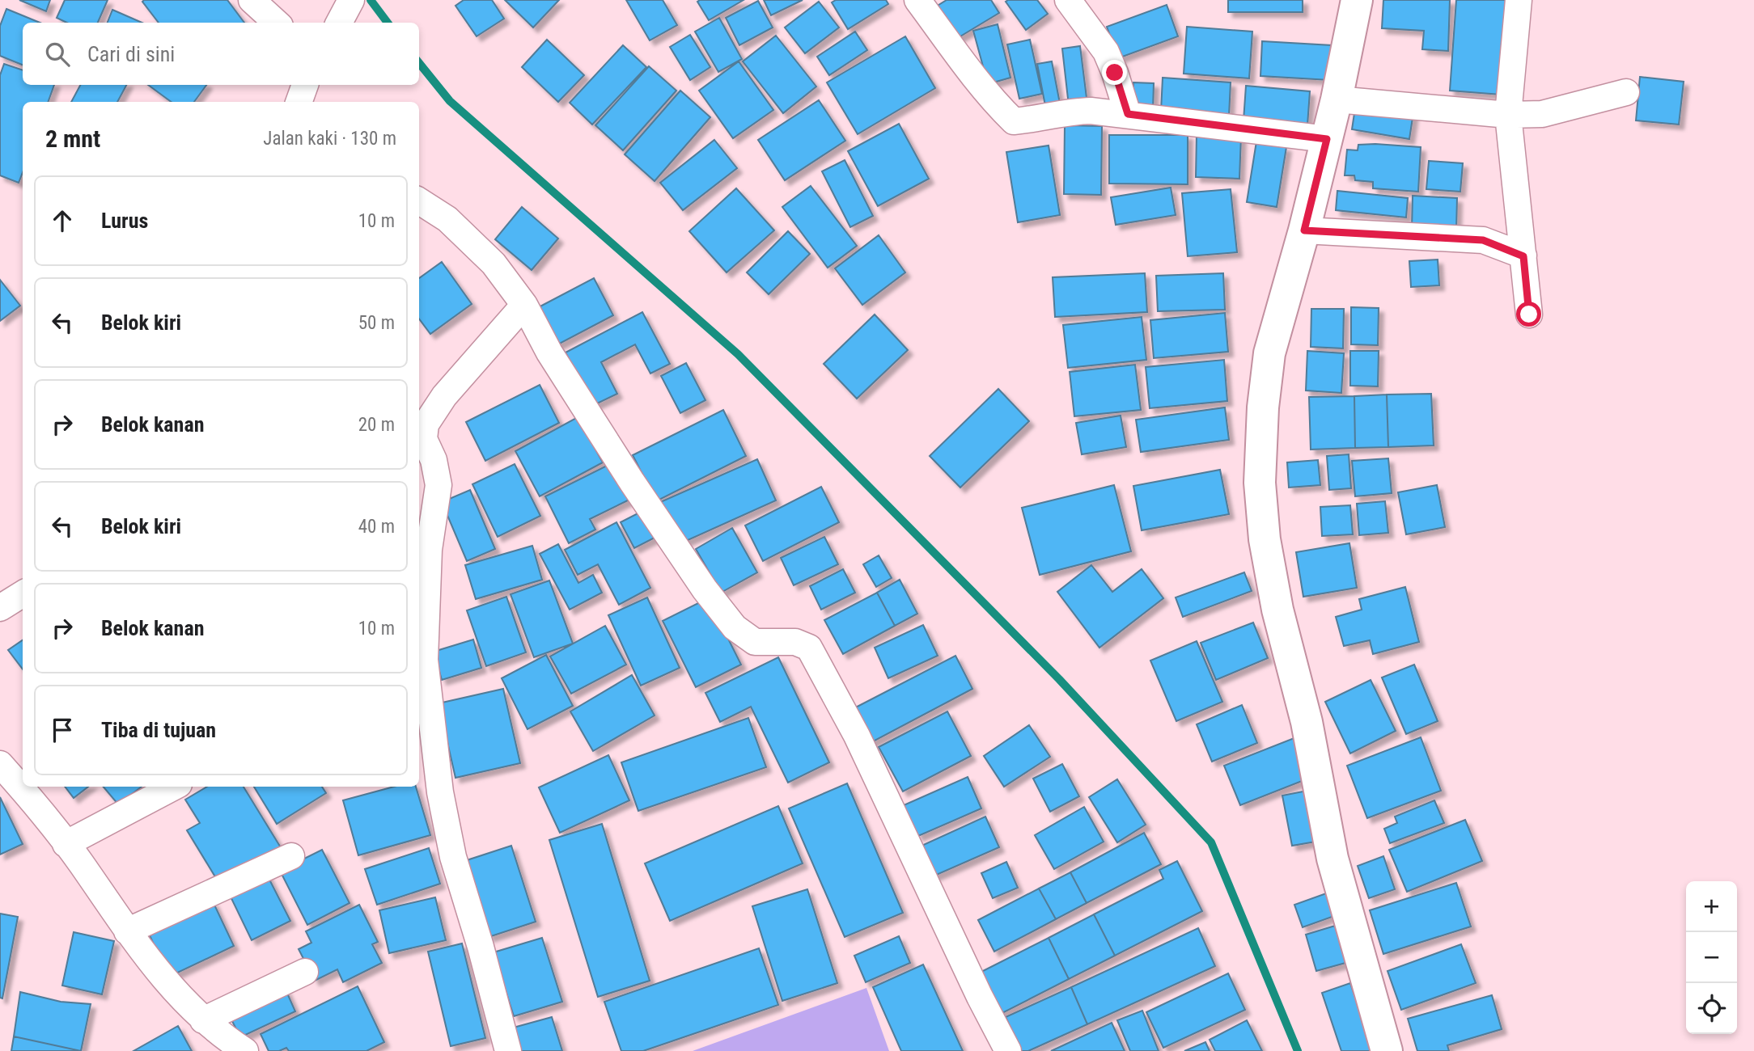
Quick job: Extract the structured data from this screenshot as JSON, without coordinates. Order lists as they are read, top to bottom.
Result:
{
  "page": {
    "search": "Cari di sini",
    "heading": ["2 mnt", "Jalan kaki · 130 m"],
    "list": [
      ["Lurus", "10 m"],
      ["Belok kiri", "50 m"],
      ["Belok kanan", "20 m"],
      ["Belok kiri", "40 m"],
      ["Belok kanan", "10 m"],
      "Tiba di tujuan"
    ],
    "map_buttons": ["+", "−"]
  }
}
